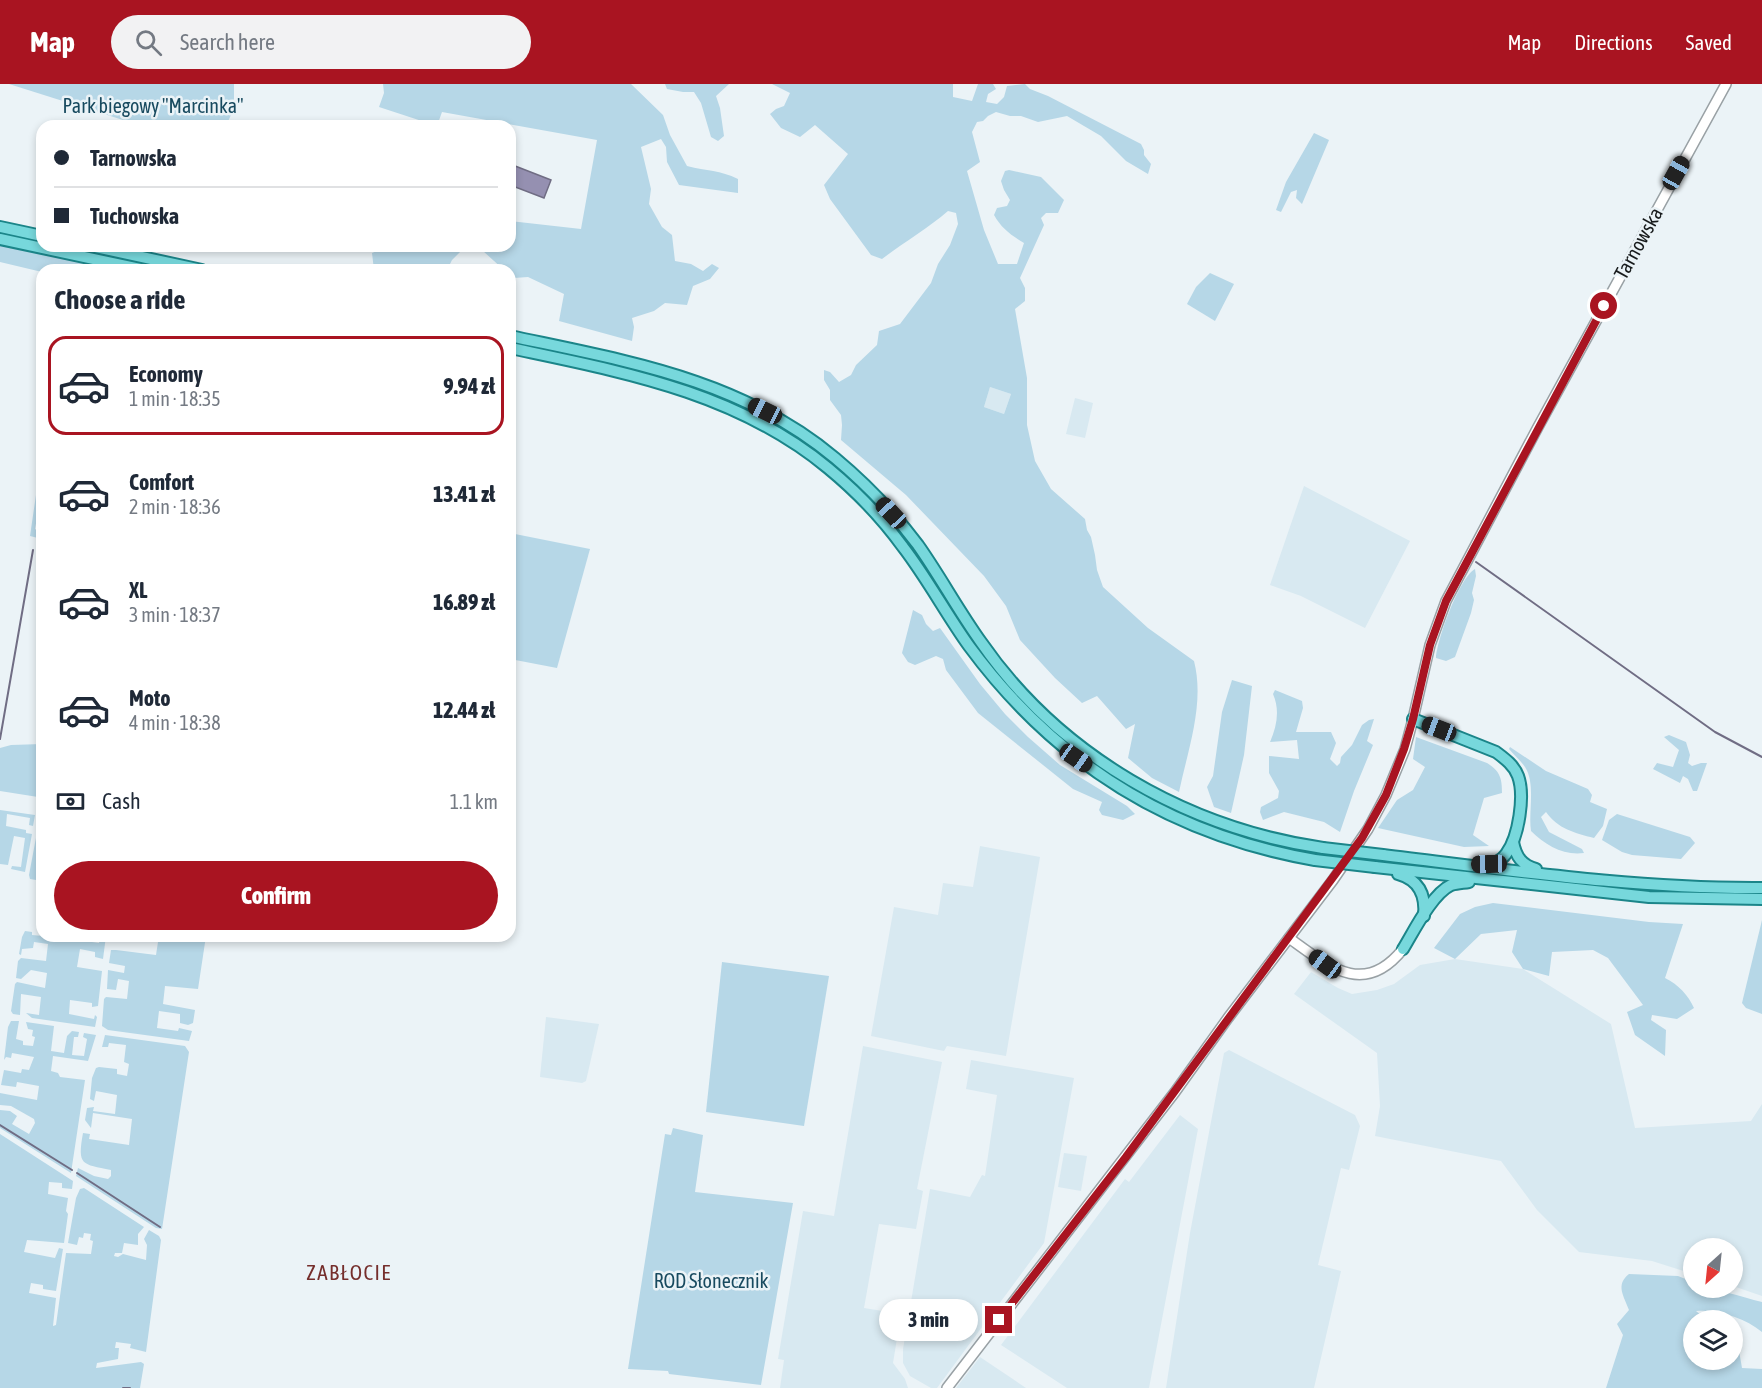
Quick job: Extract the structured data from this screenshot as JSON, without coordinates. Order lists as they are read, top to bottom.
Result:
{
  "streets": {
    "main road": ["Tarnowska"]
  },
  "districts": ["ZABŁOCIE"],
  "parks": ["Park biegowy \"Marcinka\"", "ROD Słonecznik"],
  "north": "bottom left",
  "page": {
    "header": "Map",
    "search": "Search here",
    "nav": ["Map", "Directions", "Saved"],
    "banner": ["Tarnowska", "Tuchowska"],
    "heading": "Choose a ride",
    "list": [
      {
        "name": "Economy",
        "note": "1 min · 18:35",
        "value": "9.94 zł"
      },
      {
        "name": "Comfort",
        "note": "2 min · 18:36",
        "value": "13.41 zł"
      },
      {
        "name": "XL",
        "note": "3 min · 18:37",
        "value": "16.89 zł"
      },
      {
        "name": "Moto",
        "note": "4 min · 18:38",
        "value": "12.44 zł"
      }
    ],
    "pay": ["Cash", "1.1 km"],
    "buttons": "Confirm",
    "bubble": "3 min"
  }
}
